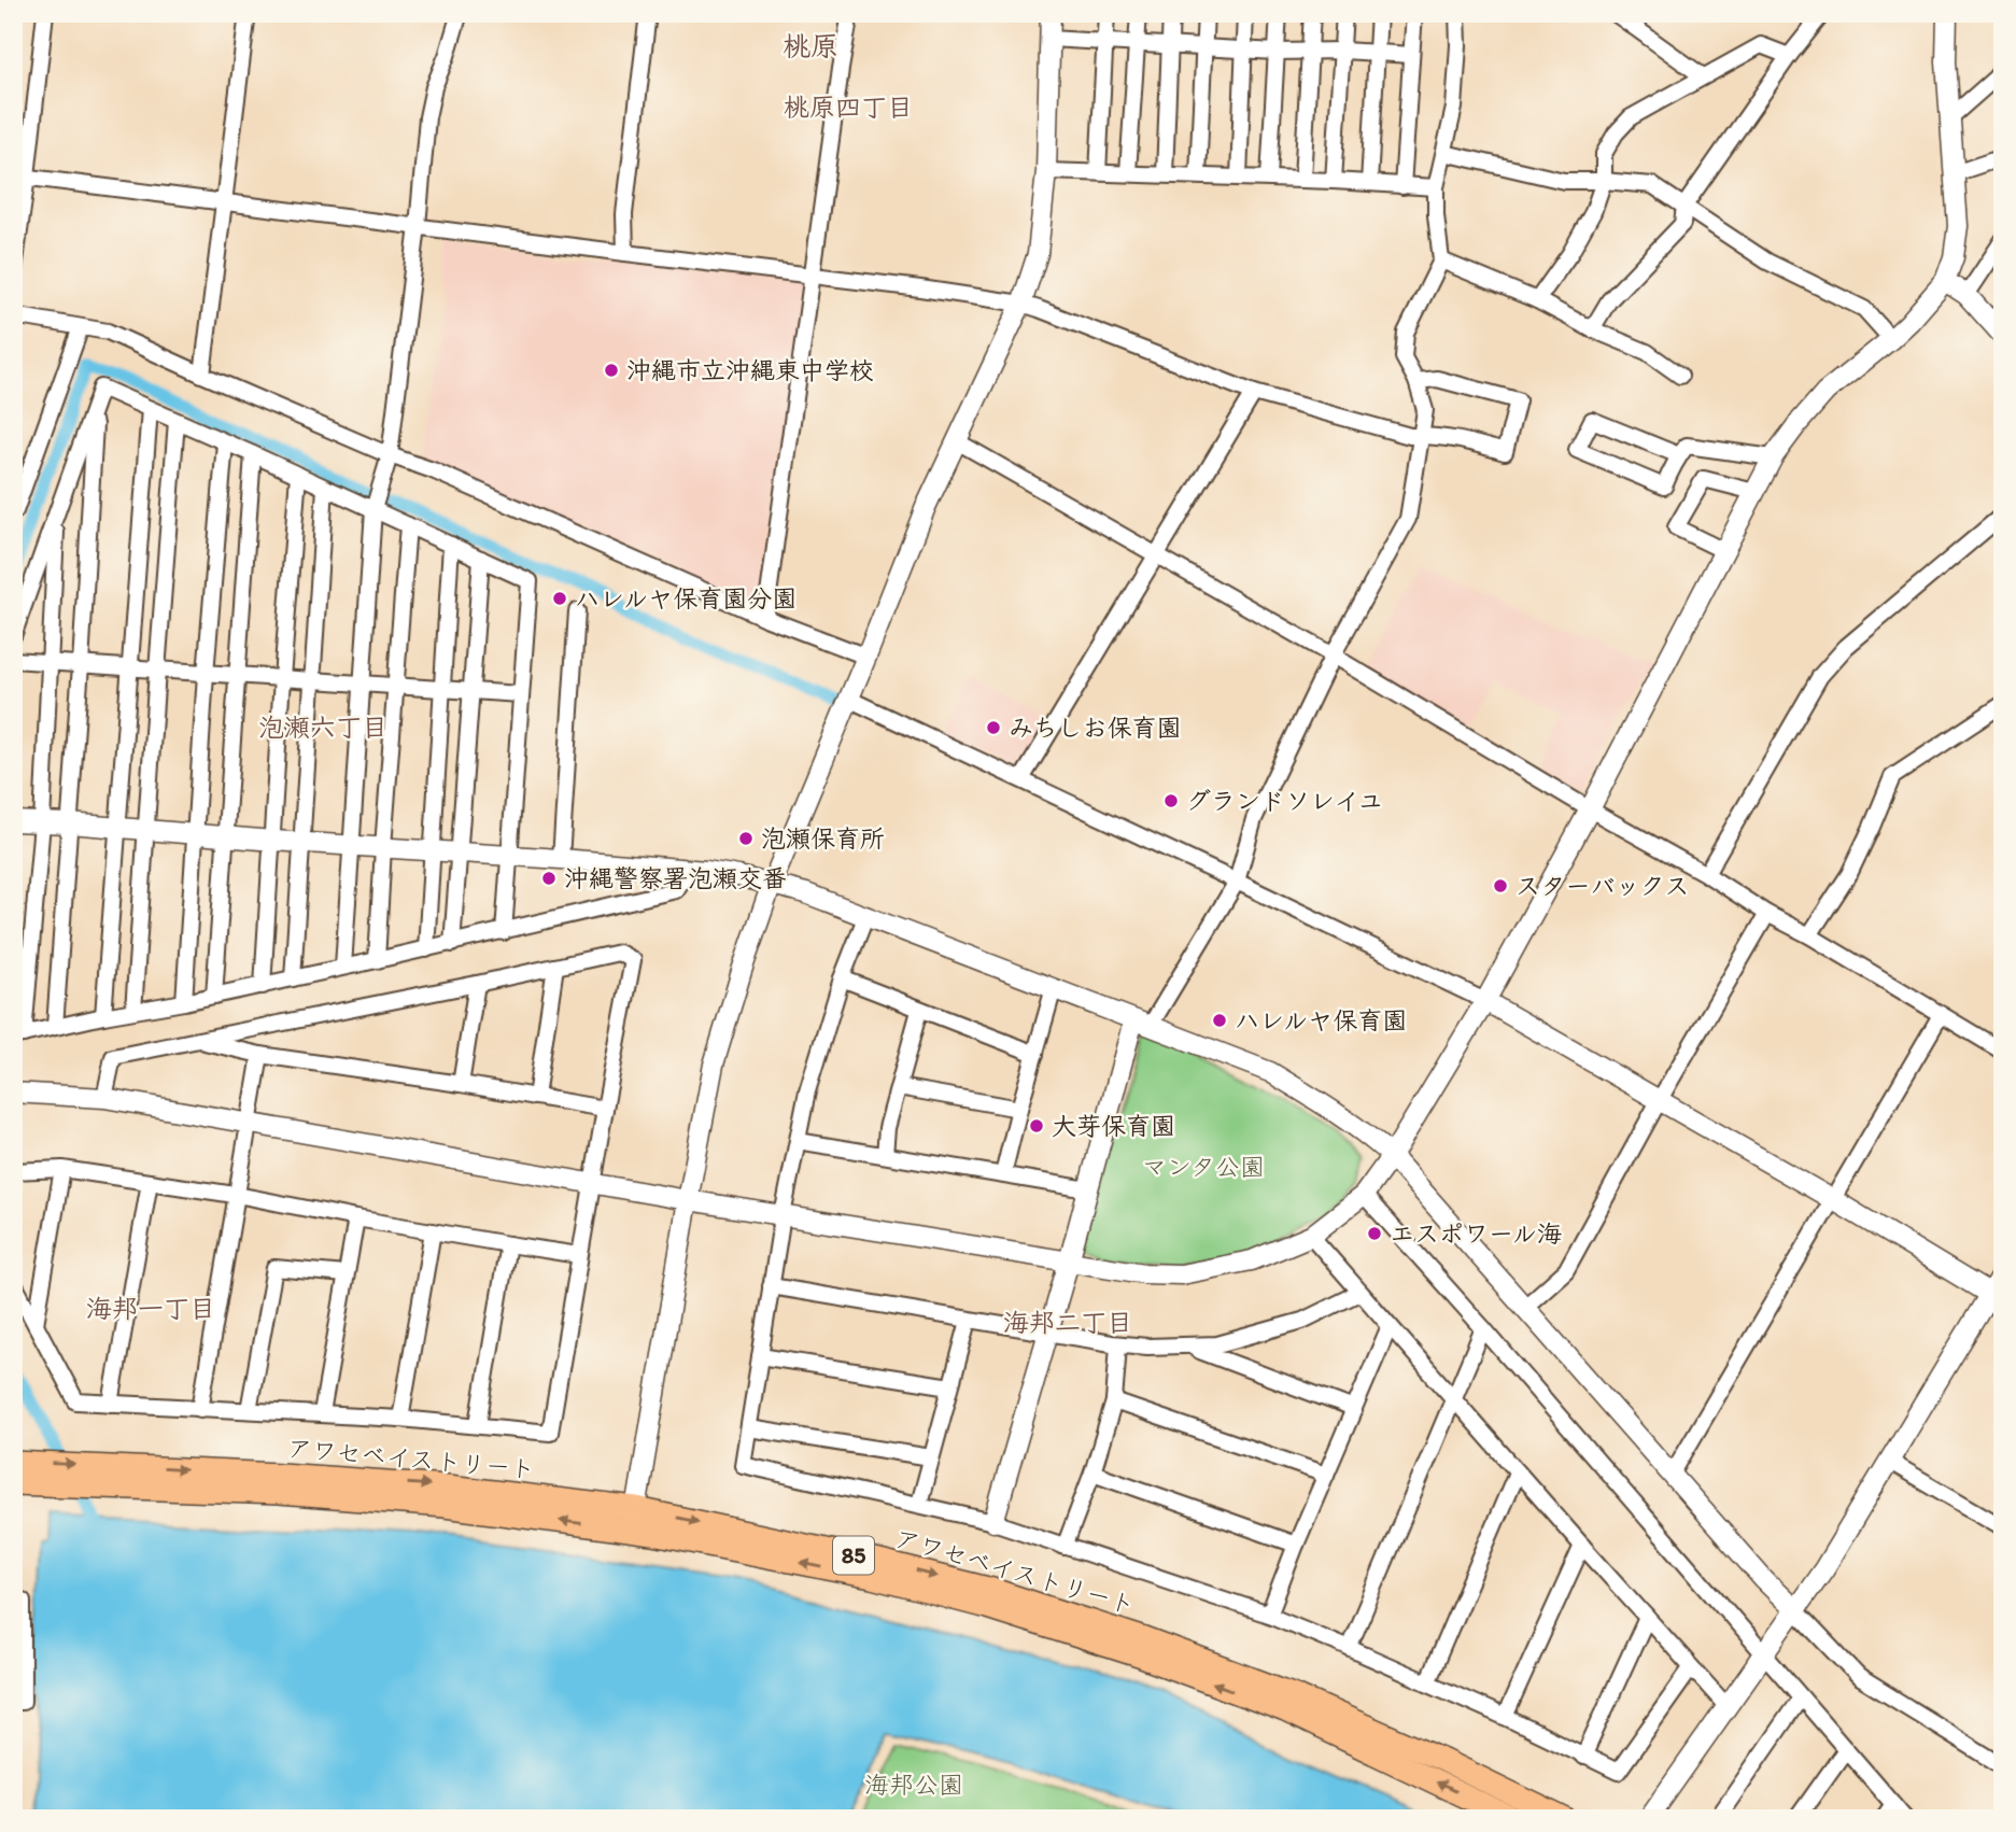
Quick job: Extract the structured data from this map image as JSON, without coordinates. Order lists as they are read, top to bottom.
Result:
{
  "streets": {
    "main road": ["アワセベイストリート", "85"]
  },
  "districts": [
    "桃原",
    "桃原四丁目",
    "泡瀬六丁目",
    "海邦一丁目",
    "海邦二丁目"
  ],
  "parks": ["マンタ公園", "海邦公園"],
  "places": [
    "沖縄市立沖縄東中学校",
    "ハレルヤ保育園分園",
    "みちしお保育園",
    "グランドソレイユ",
    "泡瀬保育所",
    "沖縄警察署泡瀬交番",
    "スターバックス",
    "ハレルヤ保育園",
    "大芽保育園",
    "エスポワール海"
  ]
}
